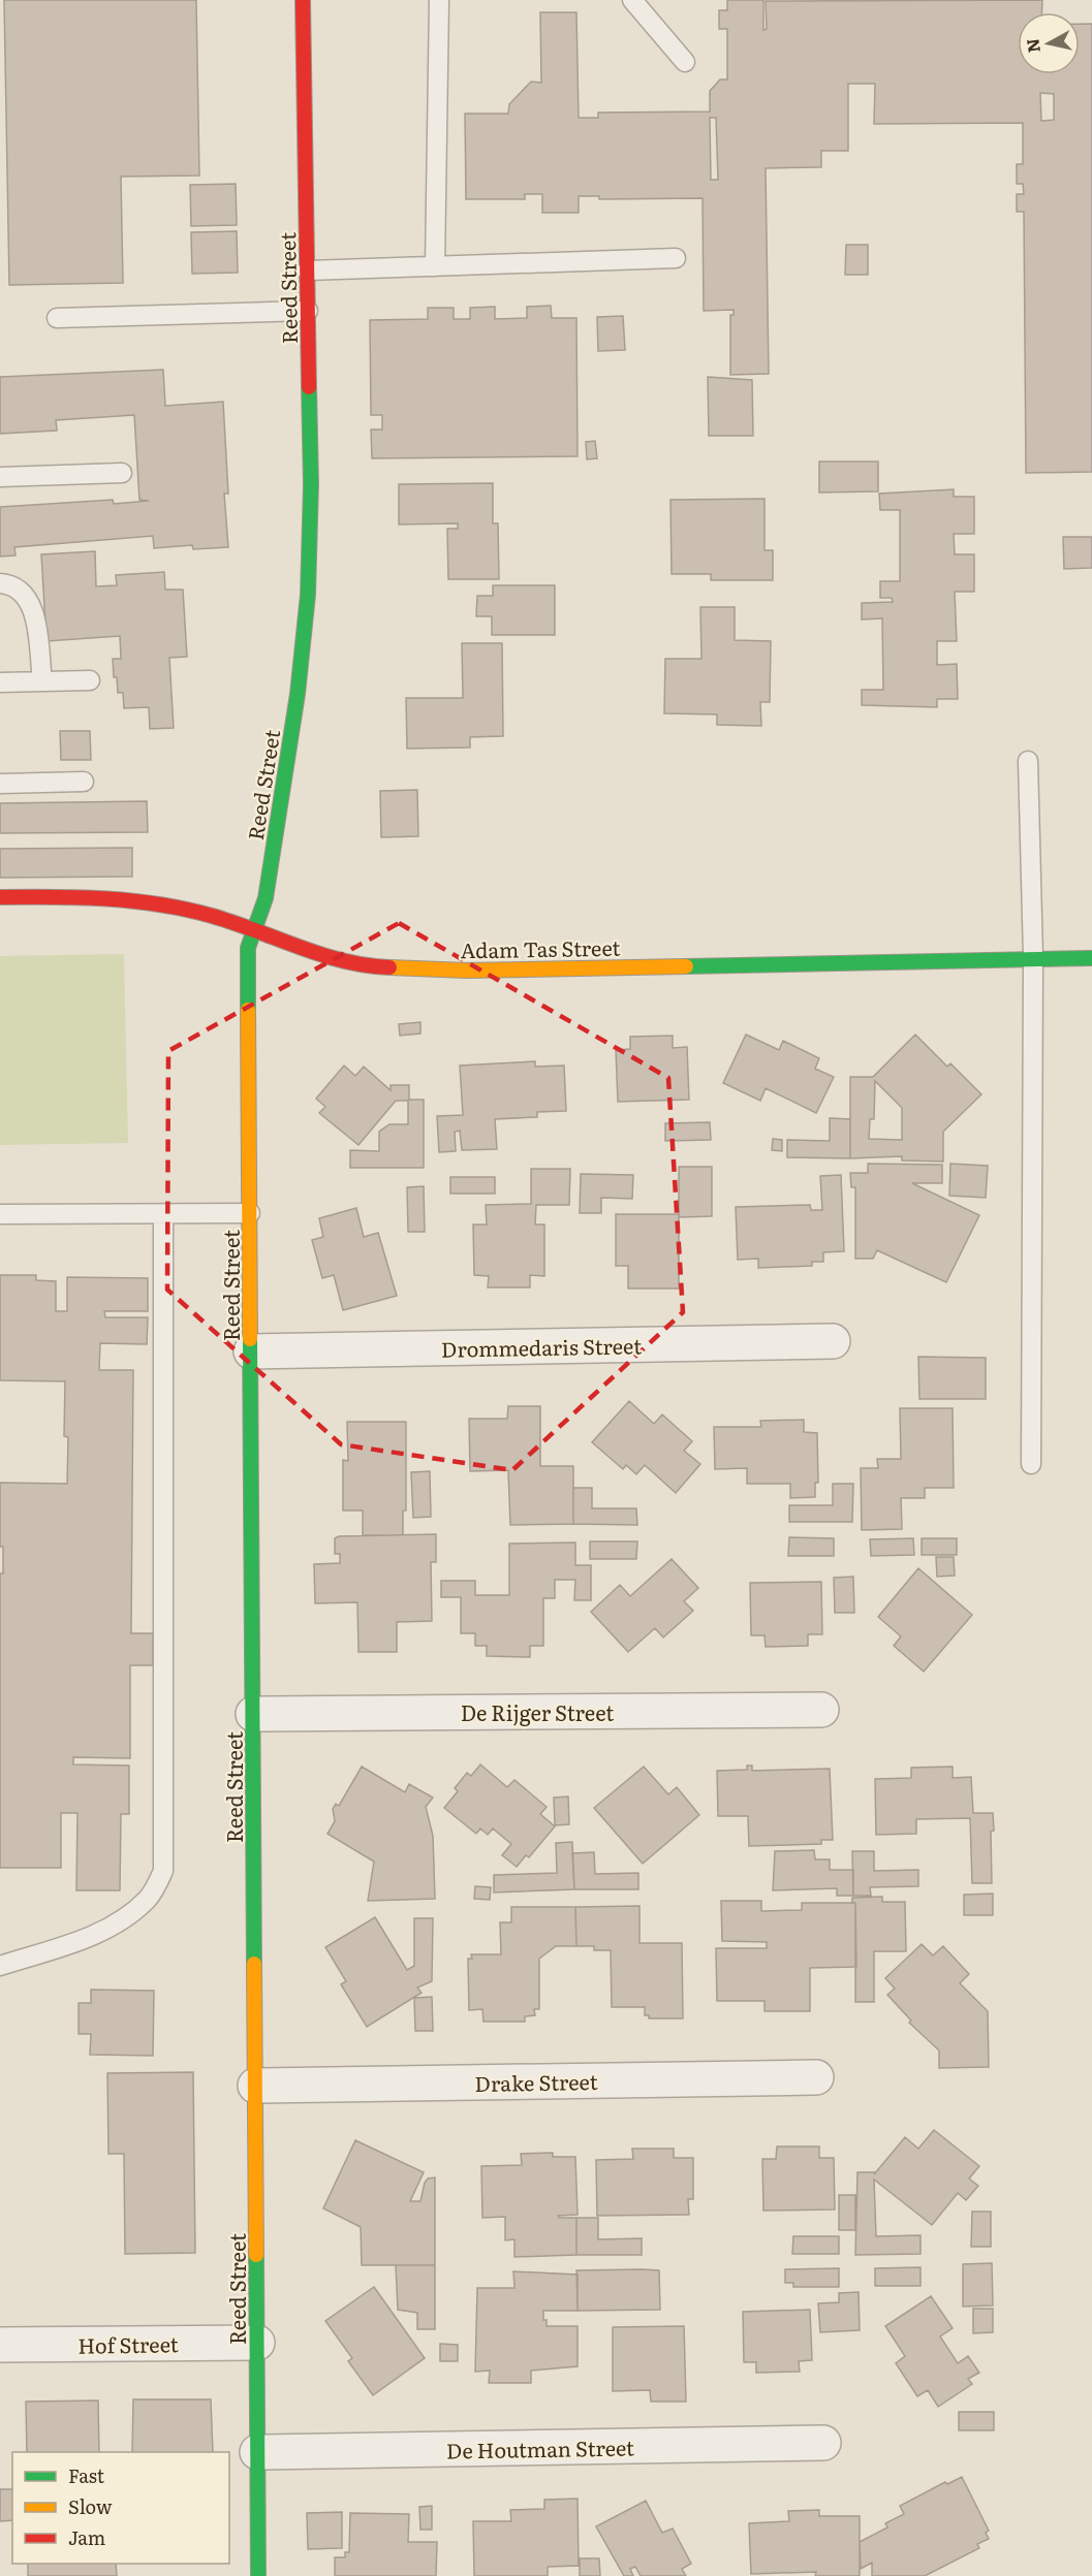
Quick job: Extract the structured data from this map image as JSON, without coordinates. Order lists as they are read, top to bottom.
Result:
{
  "streets": {
    "street": [
      "Reed Street",
      "Adam Tas Street",
      "Drommedaris Street",
      "De Rijger Street",
      "Drake Street",
      "Hof Street",
      "De Houtman Street"
    ]
  },
  "crossings": [
    ["Reed Street", "Adam Tas Street"],
    ["Reed Street", "Drommedaris Street"],
    ["Reed Street", "De Rijger Street"],
    ["Reed Street", "Drake Street"],
    ["Reed Street", "Hof Street"],
    ["Reed Street", "De Houtman Street"]
  ],
  "legend": ["Fast", "Slow", "Jam"],
  "north": "left"
}
